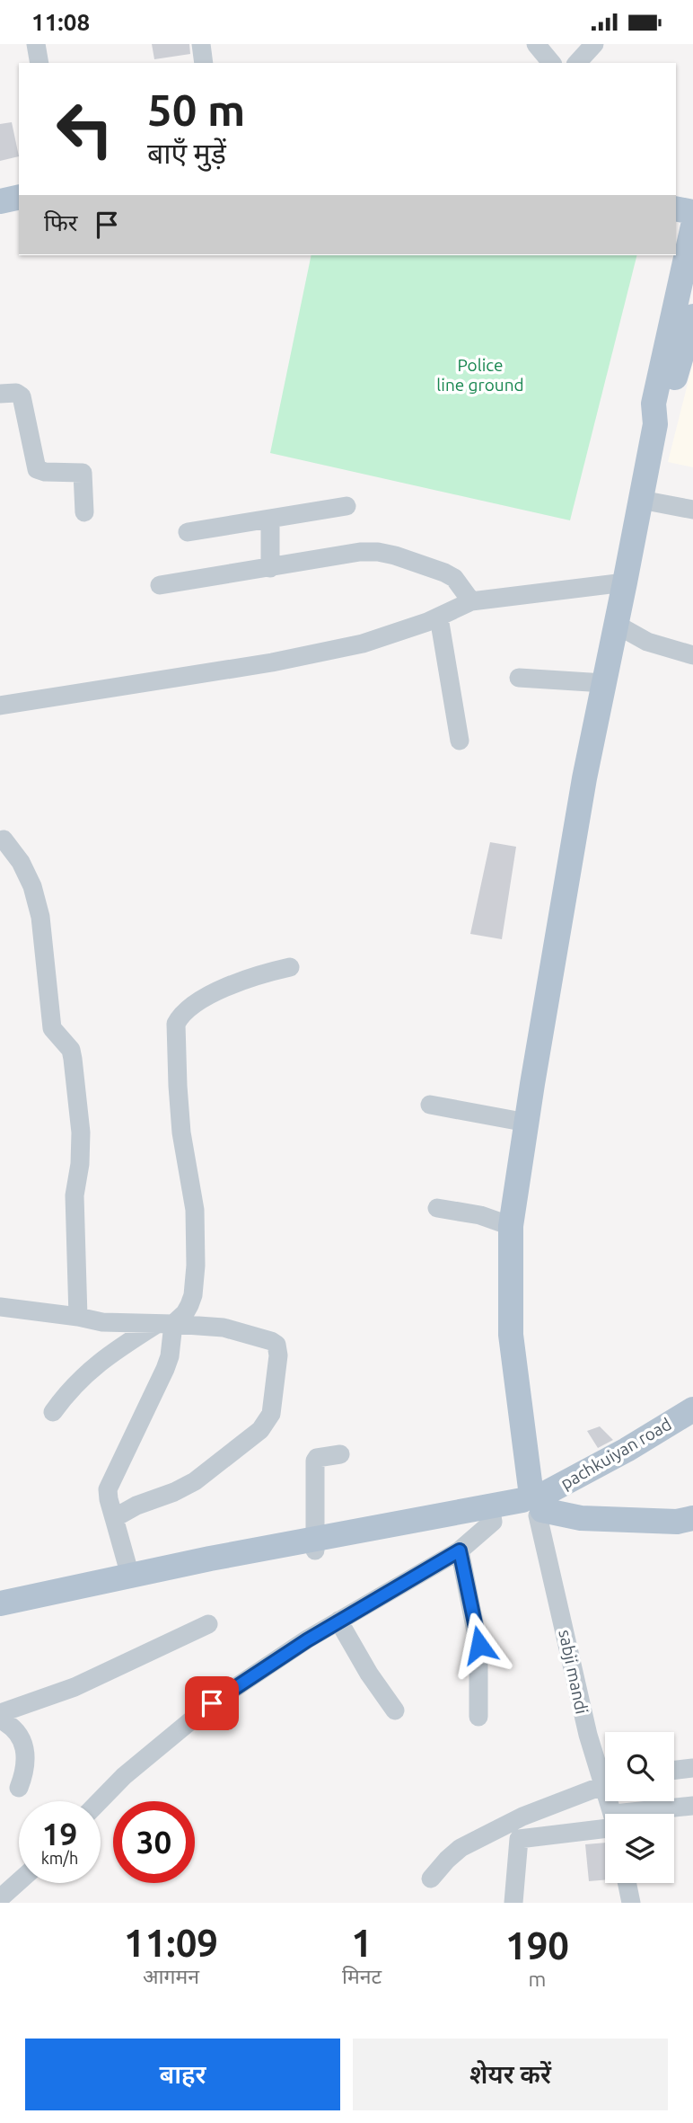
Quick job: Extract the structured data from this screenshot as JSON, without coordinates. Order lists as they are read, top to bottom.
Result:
{
  "streets": {
    "main road": ["pachkuiyan road"],
    "street": ["sabji mandi"]
  },
  "crossings": [
    ["pachkuiyan road", "sabji mandi"]
  ],
  "parks": ["Police line ground"],
  "page": {
    "status": "11:08",
    "turn": ["50 m", "बाएँ मुड़ें"],
    "then": "फिर",
    "speed": "19 km/h",
    "limit": "30",
    "eta": [
      "11:09",
      "आगमन",
      "1",
      "मिनट",
      "190",
      "m"
    ],
    "buttons": ["बाहर", "शेयर करें"]
  }
}
